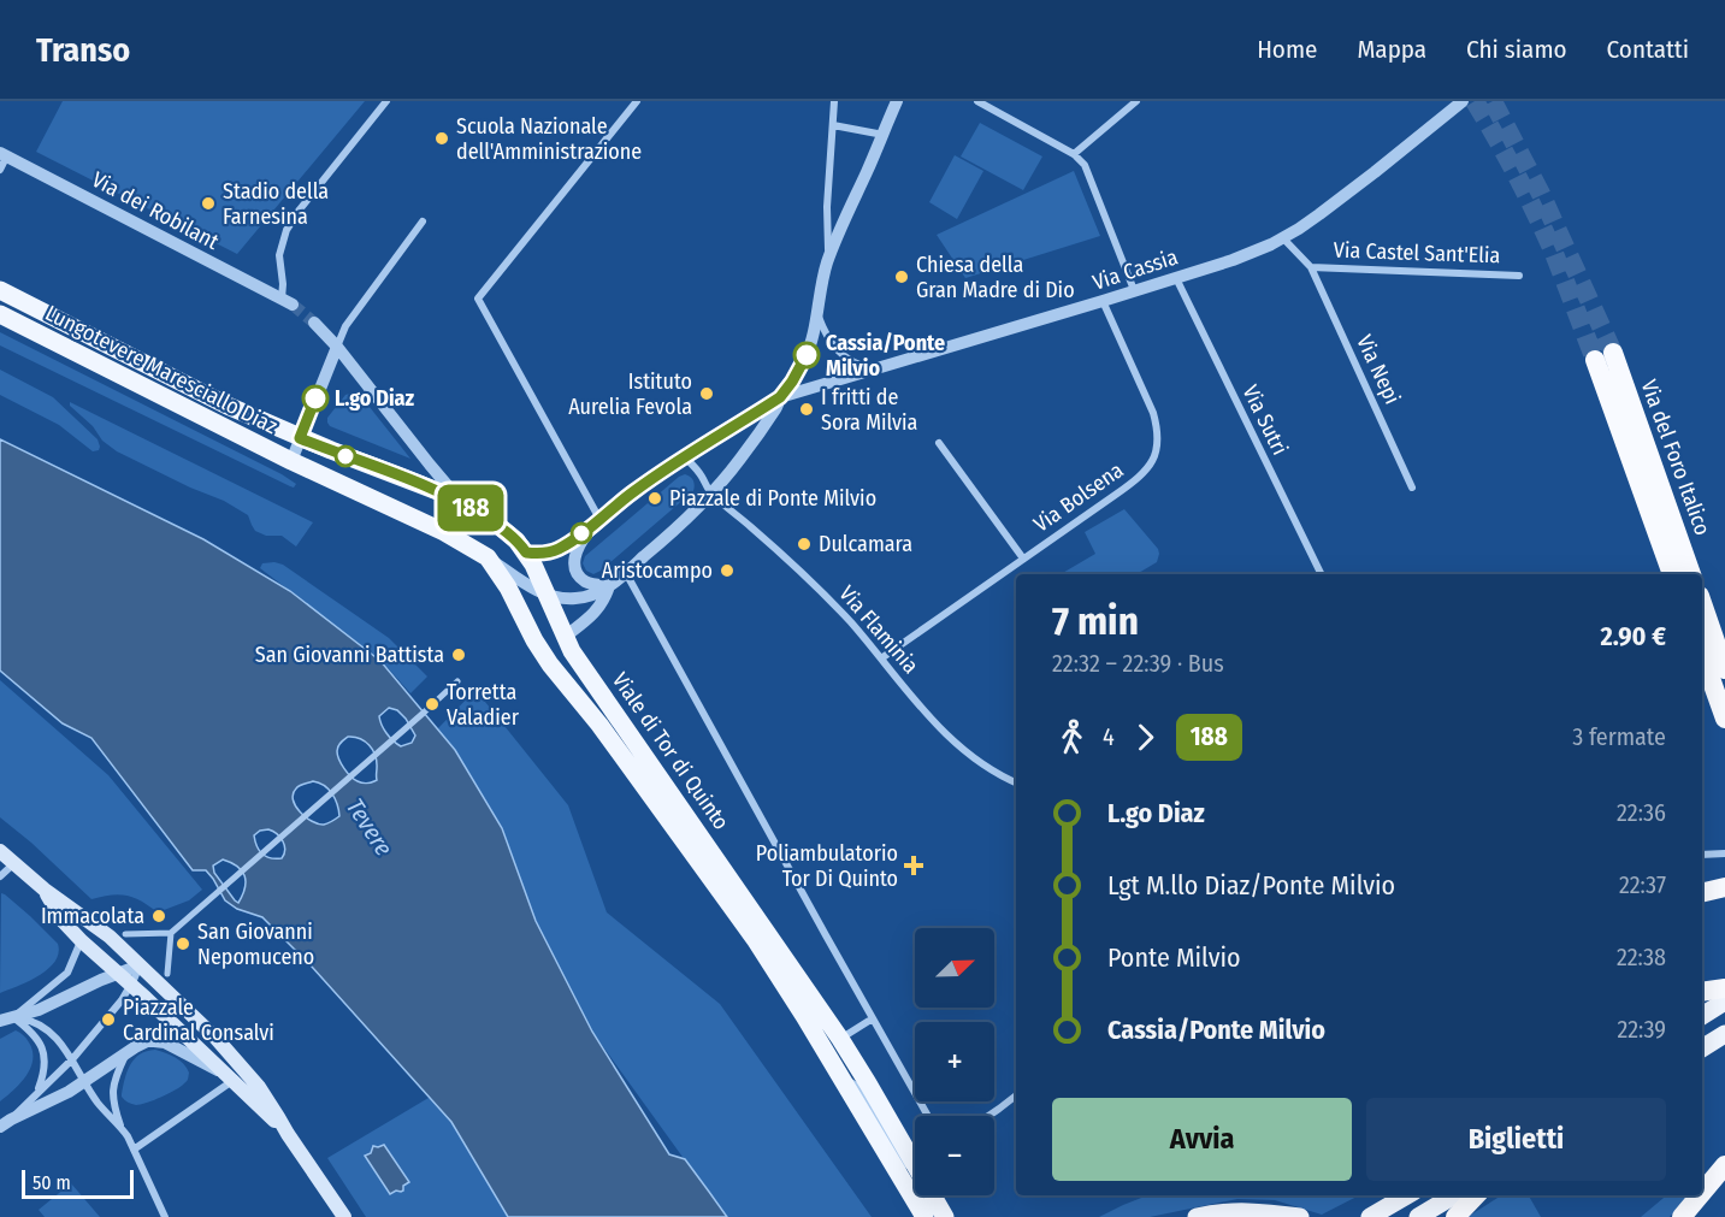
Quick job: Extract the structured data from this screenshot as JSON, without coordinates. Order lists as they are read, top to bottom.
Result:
{
  "streets": {
    "highway": ["Via del Foro Italico"],
    "main road": ["Lungotevere Maresciallo Diaz", "Viale di Tor di Quinto"],
    "street": [
      "Via dei Robilant",
      "Via Castel Sant'Elia",
      "Via Cassia",
      "Via Nepi",
      "Via Sutri",
      "Via Bolsena",
      "Via Flaminia"
    ]
  },
  "crossings": [
    ["Via Castel Sant'Elia", "Via Cassia"],
    ["Via Castel Sant'Elia", "Via Nepi"],
    ["Via Cassia", "Via Sutri"],
    ["Via Cassia", "Via Bolsena"],
    ["Lungotevere Maresciallo Diaz", "Viale di Tor di Quinto"],
    ["Via Bolsena", "Via Flaminia"]
  ],
  "water": ["Tevere"],
  "places": {
    "other": [
      "Scuola Nazionale dell'Amministrazione",
      "Stadio della Farnesina",
      "Chiesa della Gran Madre di Dio",
      "Cassia/Ponte Milvio",
      "Istituto Aurelia Fevola",
      "L.go Diaz",
      "I fritti de Sora Milvia",
      "Piazzale di Ponte Milvio",
      "Dulcamara",
      "Aristocampo",
      "San Giovanni Battista",
      "Torretta Valadier",
      "Immacolata",
      "San Giovanni Nepomuceno",
      "Piazzale Cardinal Consalvi"
    ],
    "health": ["Poliambulatorio Tor Di Quinto"]
  },
  "lines": ["bus line 188"],
  "scale_bar": "50 m",
  "north": "top right",
  "page": {
    "header": "Transo",
    "nav": [
      "Home",
      "Mappa",
      "Chi siamo",
      "Contatti"
    ],
    "on_map": "188",
    "heading": ["7 min", "22:32 – 22:39 · Bus", "2.90 €"],
    "legs": ["4", "188", "3 fermate"],
    "list": [
      {
        "name": "L.go Diaz",
        "value": "22:36"
      },
      {
        "name": "Lgt M.llo Diaz/Ponte Milvio",
        "value": "22:37"
      },
      {
        "name": "Ponte Milvio",
        "value": "22:38"
      },
      {
        "name": "Cassia/Ponte Milvio",
        "value": "22:39"
      }
    ],
    "map_buttons": ["+", "−"],
    "buttons": ["Avvia", "Biglietti"],
    "scale": "50 m"
  }
}
